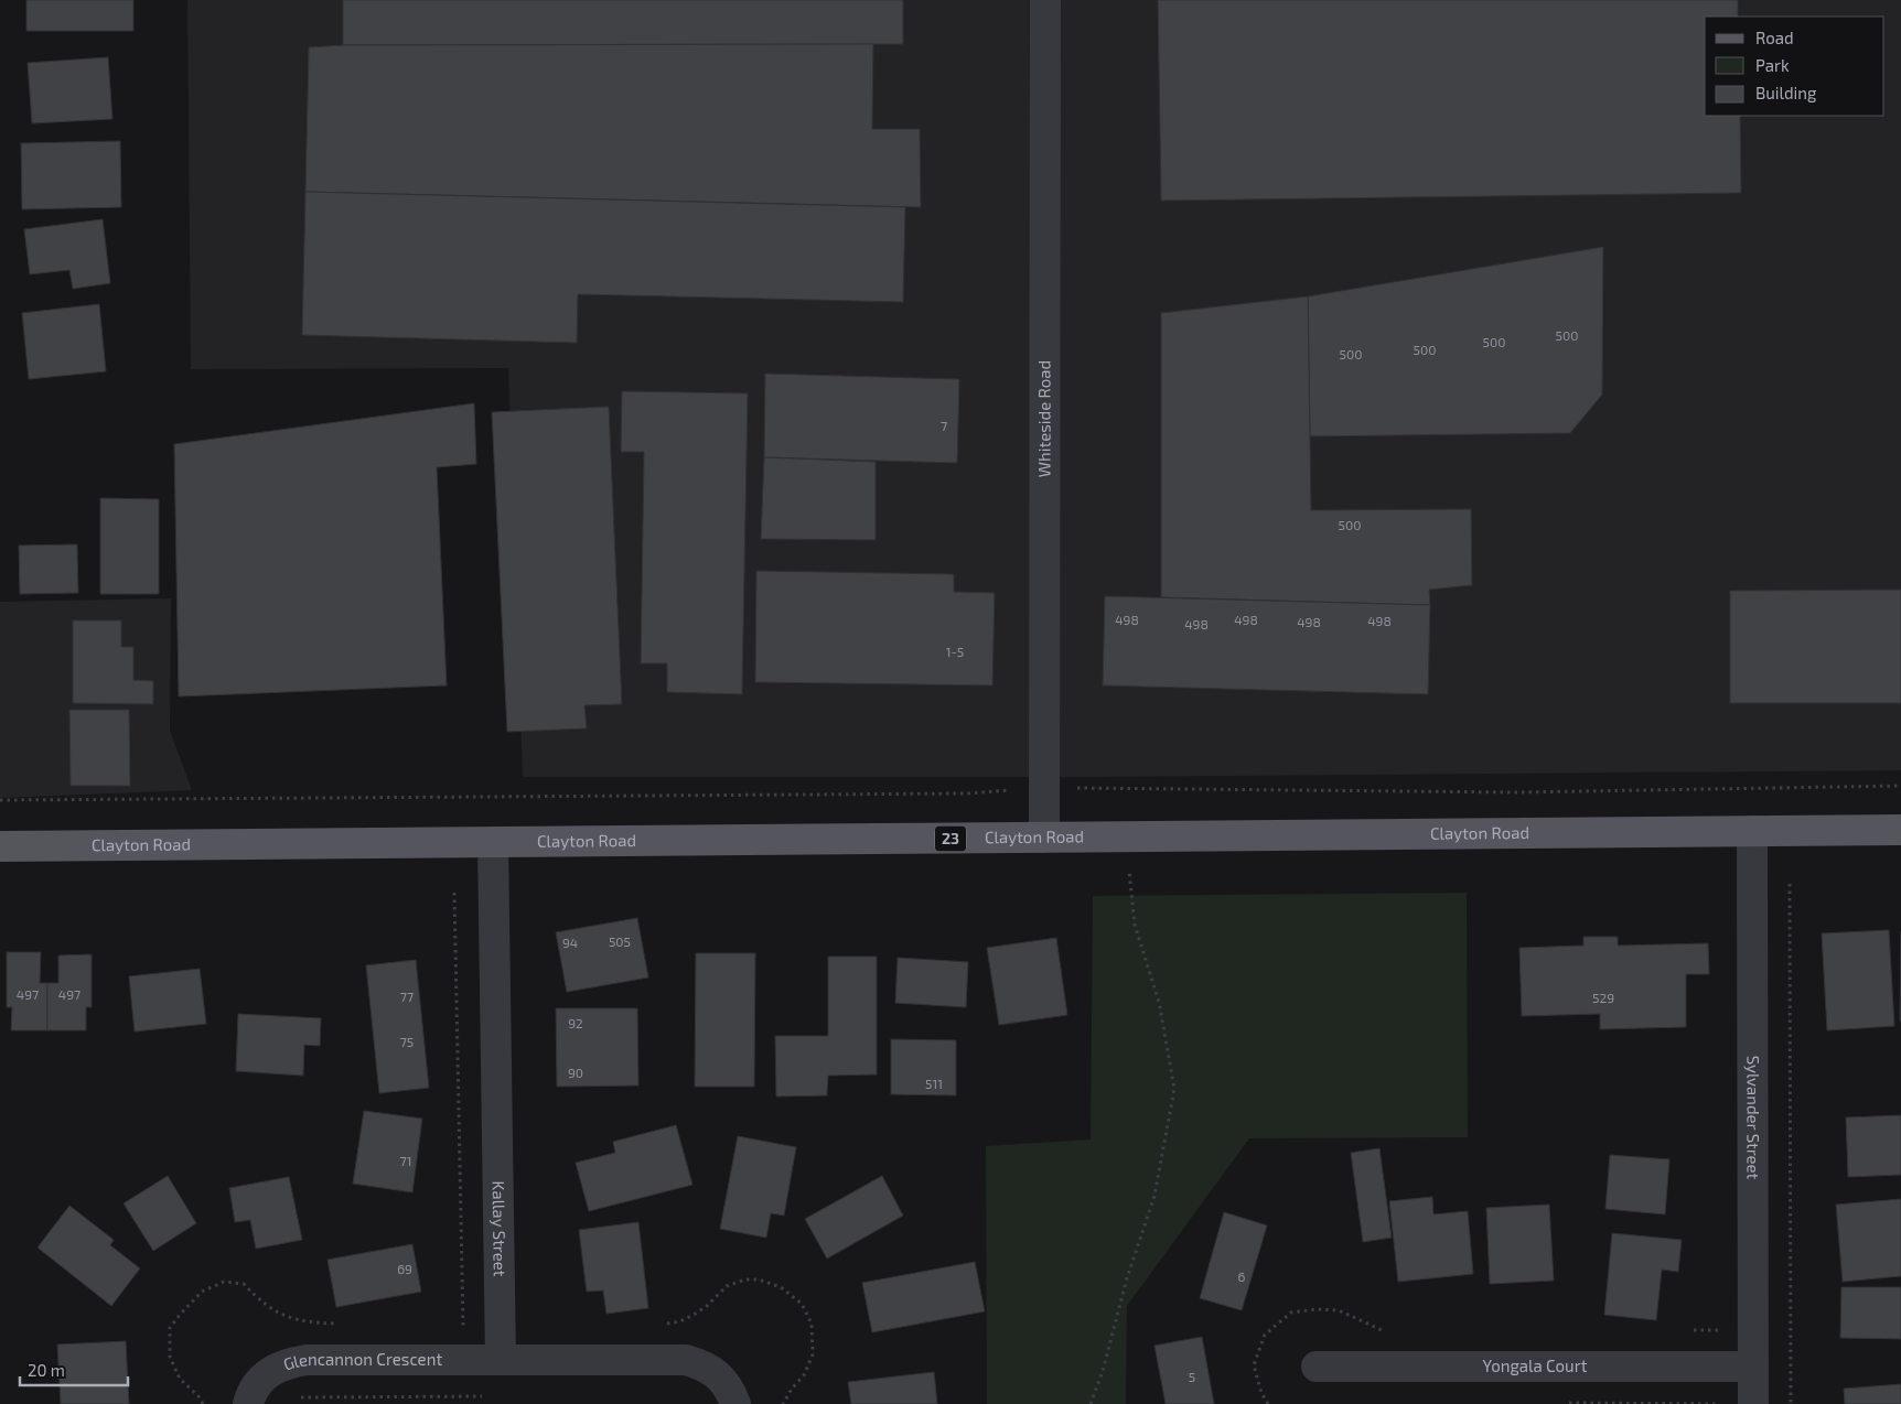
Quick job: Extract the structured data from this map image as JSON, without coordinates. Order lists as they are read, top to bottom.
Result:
{
  "streets": {
    "main road": ["Clayton Road", "23"],
    "street": [
      "Whiteside Road",
      "Sylvander Street",
      "Kallay Street",
      "Glencannon Crescent",
      "Yongala Court"
    ]
  },
  "crossings": [
    ["Whiteside Road", "Clayton Road"],
    ["Clayton Road", "Sylvander Street"],
    ["Clayton Road", "Kallay Street"],
    ["Sylvander Street", "Yongala Court"],
    ["Kallay Street", "Glencannon Crescent"]
  ],
  "house_numbers": [
    "500",
    "500",
    "500",
    "500",
    "7",
    "500",
    "498",
    "498",
    "498",
    "498",
    "498",
    "1-5",
    "505",
    "94",
    "497",
    "497",
    "77",
    "529",
    "92",
    "75",
    "90",
    "511",
    "71",
    "69",
    "6",
    "5"
  ],
  "legend": ["Road", "Park", "Building"],
  "scale_bar": "20 m"
}
